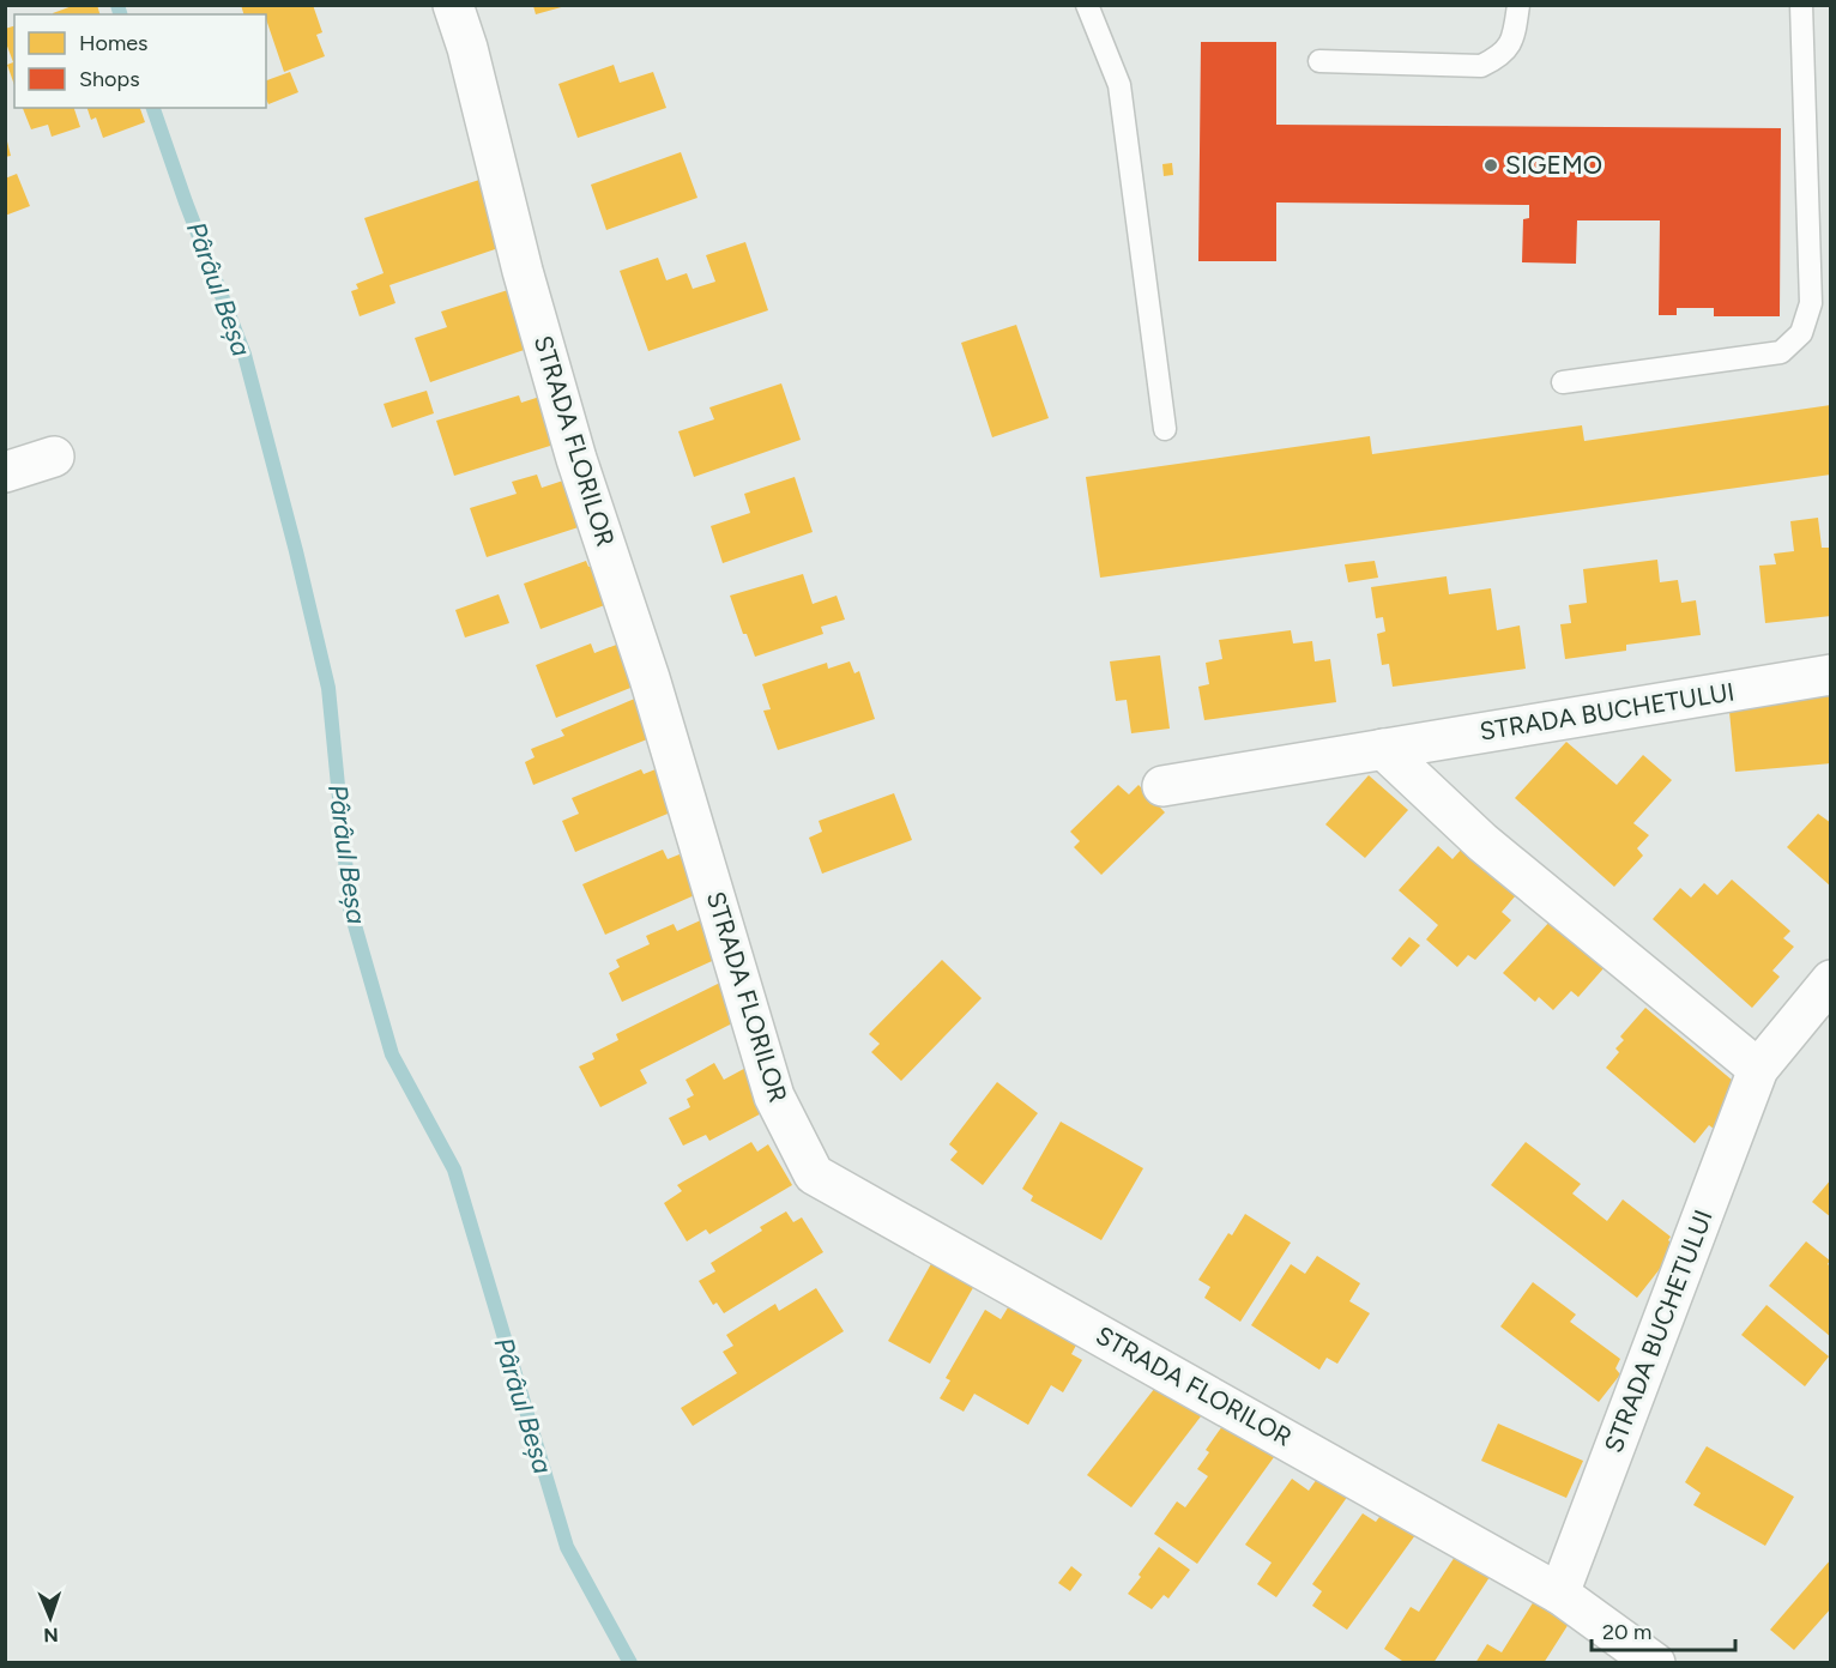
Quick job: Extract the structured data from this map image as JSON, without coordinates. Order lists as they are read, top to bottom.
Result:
{
  "streets": {
    "street": ["STRADA FLORILOR", "STRADA BUCHETULUI"]
  },
  "crossings": [
    ["STRADA FLORILOR", "STRADA BUCHETULUI"]
  ],
  "water": ["Pârâul Beșa"],
  "places": ["SIGEMO"],
  "legend": ["Homes", "Shops"],
  "scale_bar": "20 m",
  "north": "bottom"
}
